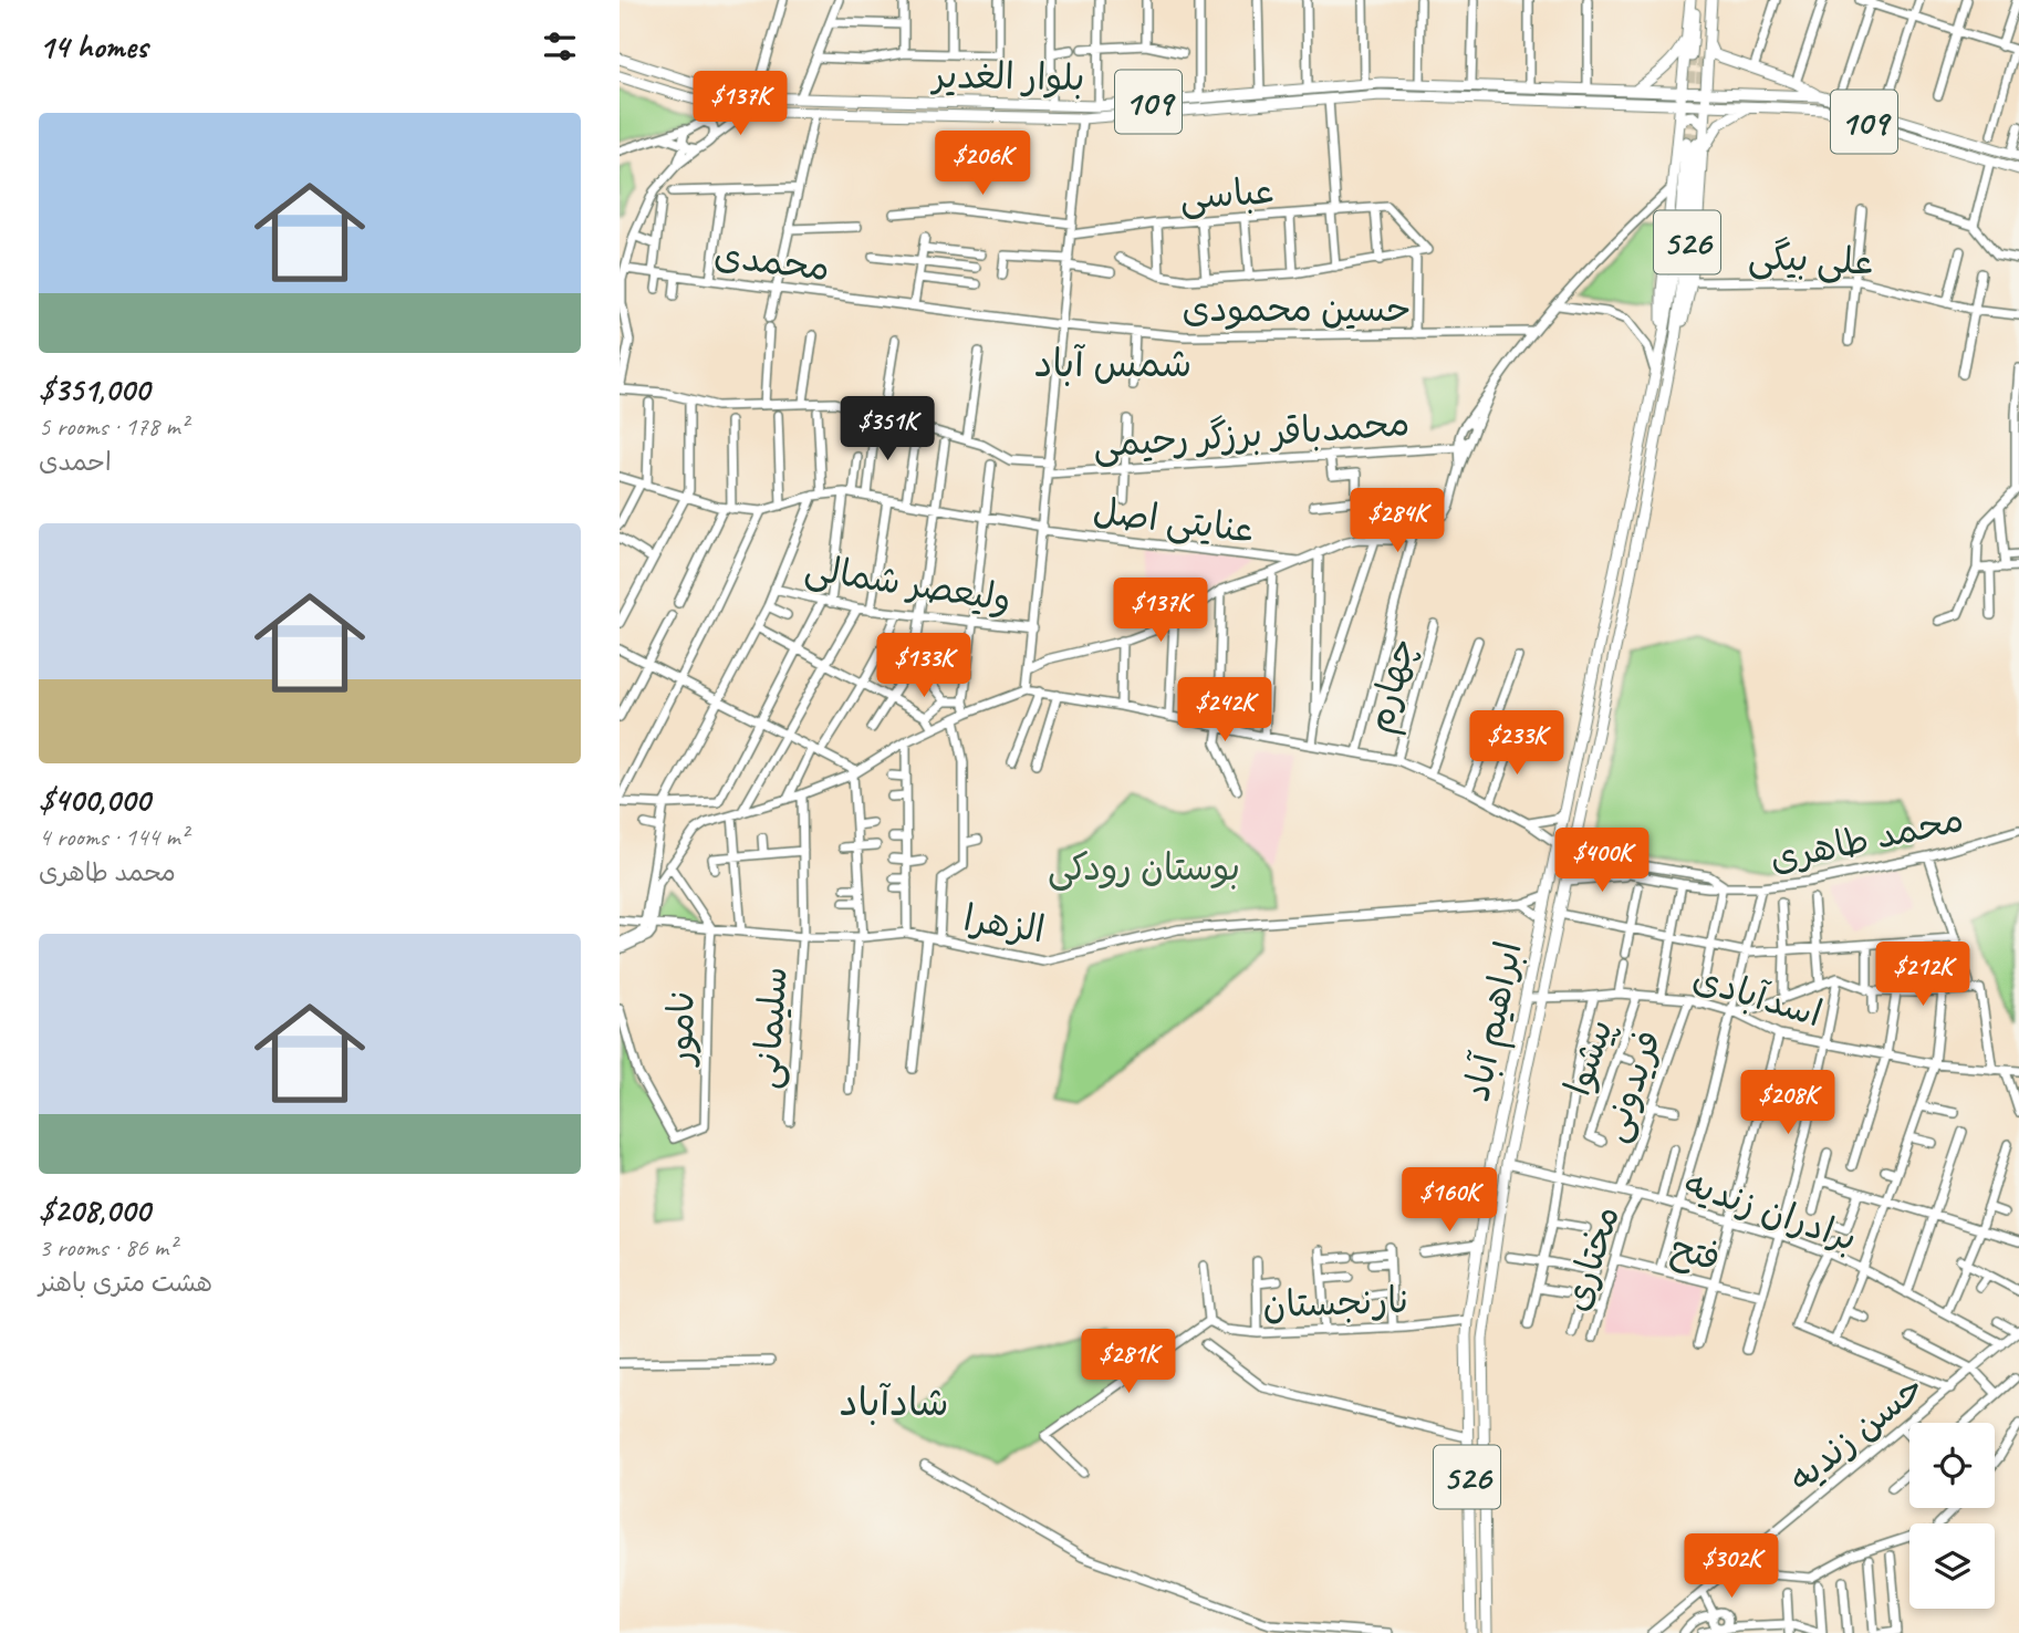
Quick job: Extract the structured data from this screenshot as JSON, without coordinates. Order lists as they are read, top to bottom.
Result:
{
  "streets": {
    "main road": [
      "بلوار الغدیر",
      "109",
      "526",
      "ابراهیم آباد"
    ],
    "street": [
      "عباسی",
      "علی بیگی",
      "محمدی",
      "حسین محمودی",
      "محمدباقر برزگر رحیمی",
      "عنایتی اصل",
      "ولیعصر شمالی",
      "چهارم",
      "محمد طاهری",
      "الزهرا",
      "اسدآبادی",
      "نامور",
      "سلیمانی",
      "پیشوا",
      "فریدونی",
      "برادران زندیه",
      "فتح",
      "مختاری",
      "نارنجستان",
      "حسن زندیه"
    ]
  },
  "crossings": [
    ["بلوار الغدیر", "109"],
    ["بلوار الغدیر", "ابراهیم آباد"],
    ["109", "ابراهیم آباد"],
    ["علی بیگی", "ابراهیم آباد"],
    ["محمدی", "حسین محمودی"],
    ["محمد طاهری", "ابراهیم آباد"],
    ["الزهرا", "ابراهیم آباد"],
    ["الزهرا", "نامور"],
    ["الزهرا", "سلیمانی"],
    ["اسدآبادی", "ابراهیم آباد"],
    ["اسدآبادی", "پیشوا"],
    ["اسدآبادی", "فریدونی"],
    ["ابراهیم آباد", "برادران زندیه"],
    ["ابراهیم آباد", "نارنجستان"],
    ["فریدونی", "برادران زندیه"],
    ["برادران زندیه", "مختاری"],
    ["برادران زندیه", "حسن زندیه"],
    ["فتح", "مختاری"]
  ],
  "districts": ["شمس آباد", "شادآباد"],
  "parks": ["بوستان رودکی"],
  "page": {
    "heading": "14 homes",
    "price": [
      "$137K",
      "$206K",
      "$351K",
      "$284K",
      "$137K",
      "$133K",
      "$242K",
      "$233K",
      "$400K",
      "$212K",
      "$208K",
      "$160K",
      "$281K",
      "$302K"
    ],
    "list": [
      {
        "name": "$351,000",
        "note": "5 rooms · 178 m² · احمدی"
      },
      {
        "name": "$400,000",
        "note": "4 rooms · 144 m² · محمد طاهری"
      },
      {
        "name": "$208,000",
        "note": "3 rooms · 86 m² · هشت متری باهنر"
      }
    ]
  }
}
